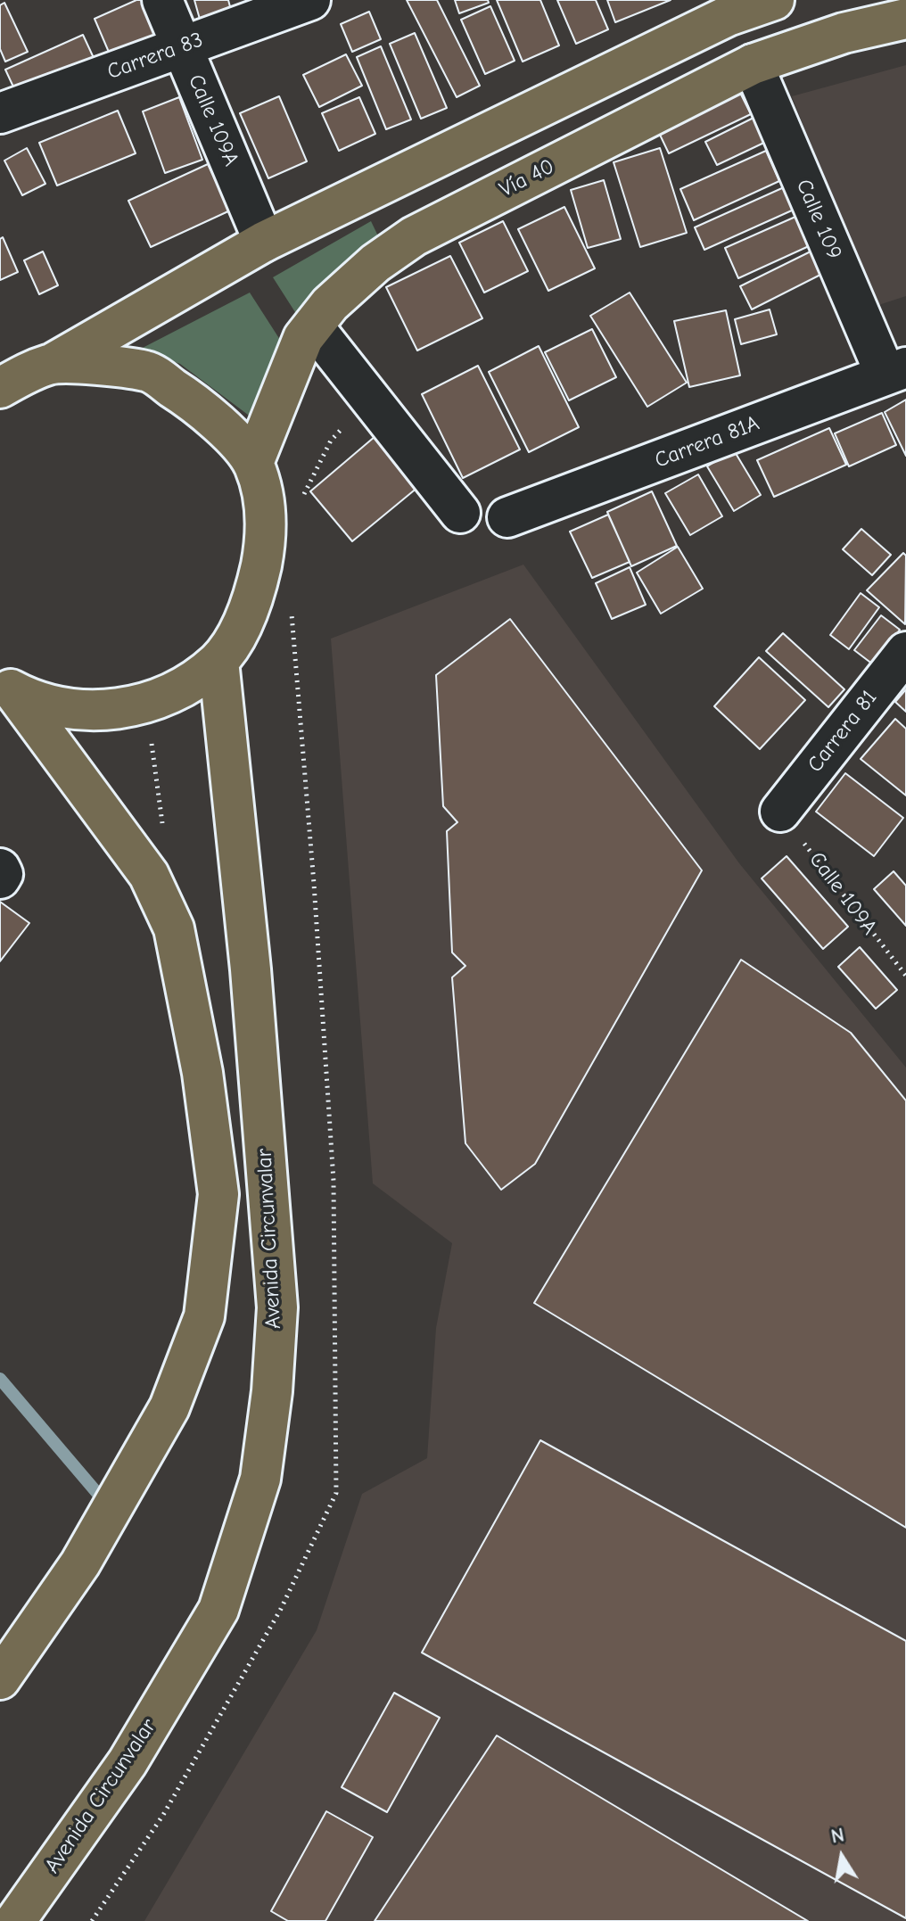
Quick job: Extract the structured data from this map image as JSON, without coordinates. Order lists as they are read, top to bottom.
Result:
{
  "streets": {
    "highway": ["Vía 40", "Avenida Circunvalar"],
    "street": [
      "Carrera 83",
      "Calle 109A",
      "Calle 109",
      "Carrera 81A",
      "Carrera 81"
    ]
  },
  "crossings": [
    ["Carrera 83", "Calle 109A"],
    ["Calle 109A", "Carrera 81"],
    ["Vía 40", "Calle 109"],
    ["Calle 109", "Carrera 81A"]
  ],
  "north": "top"
}
